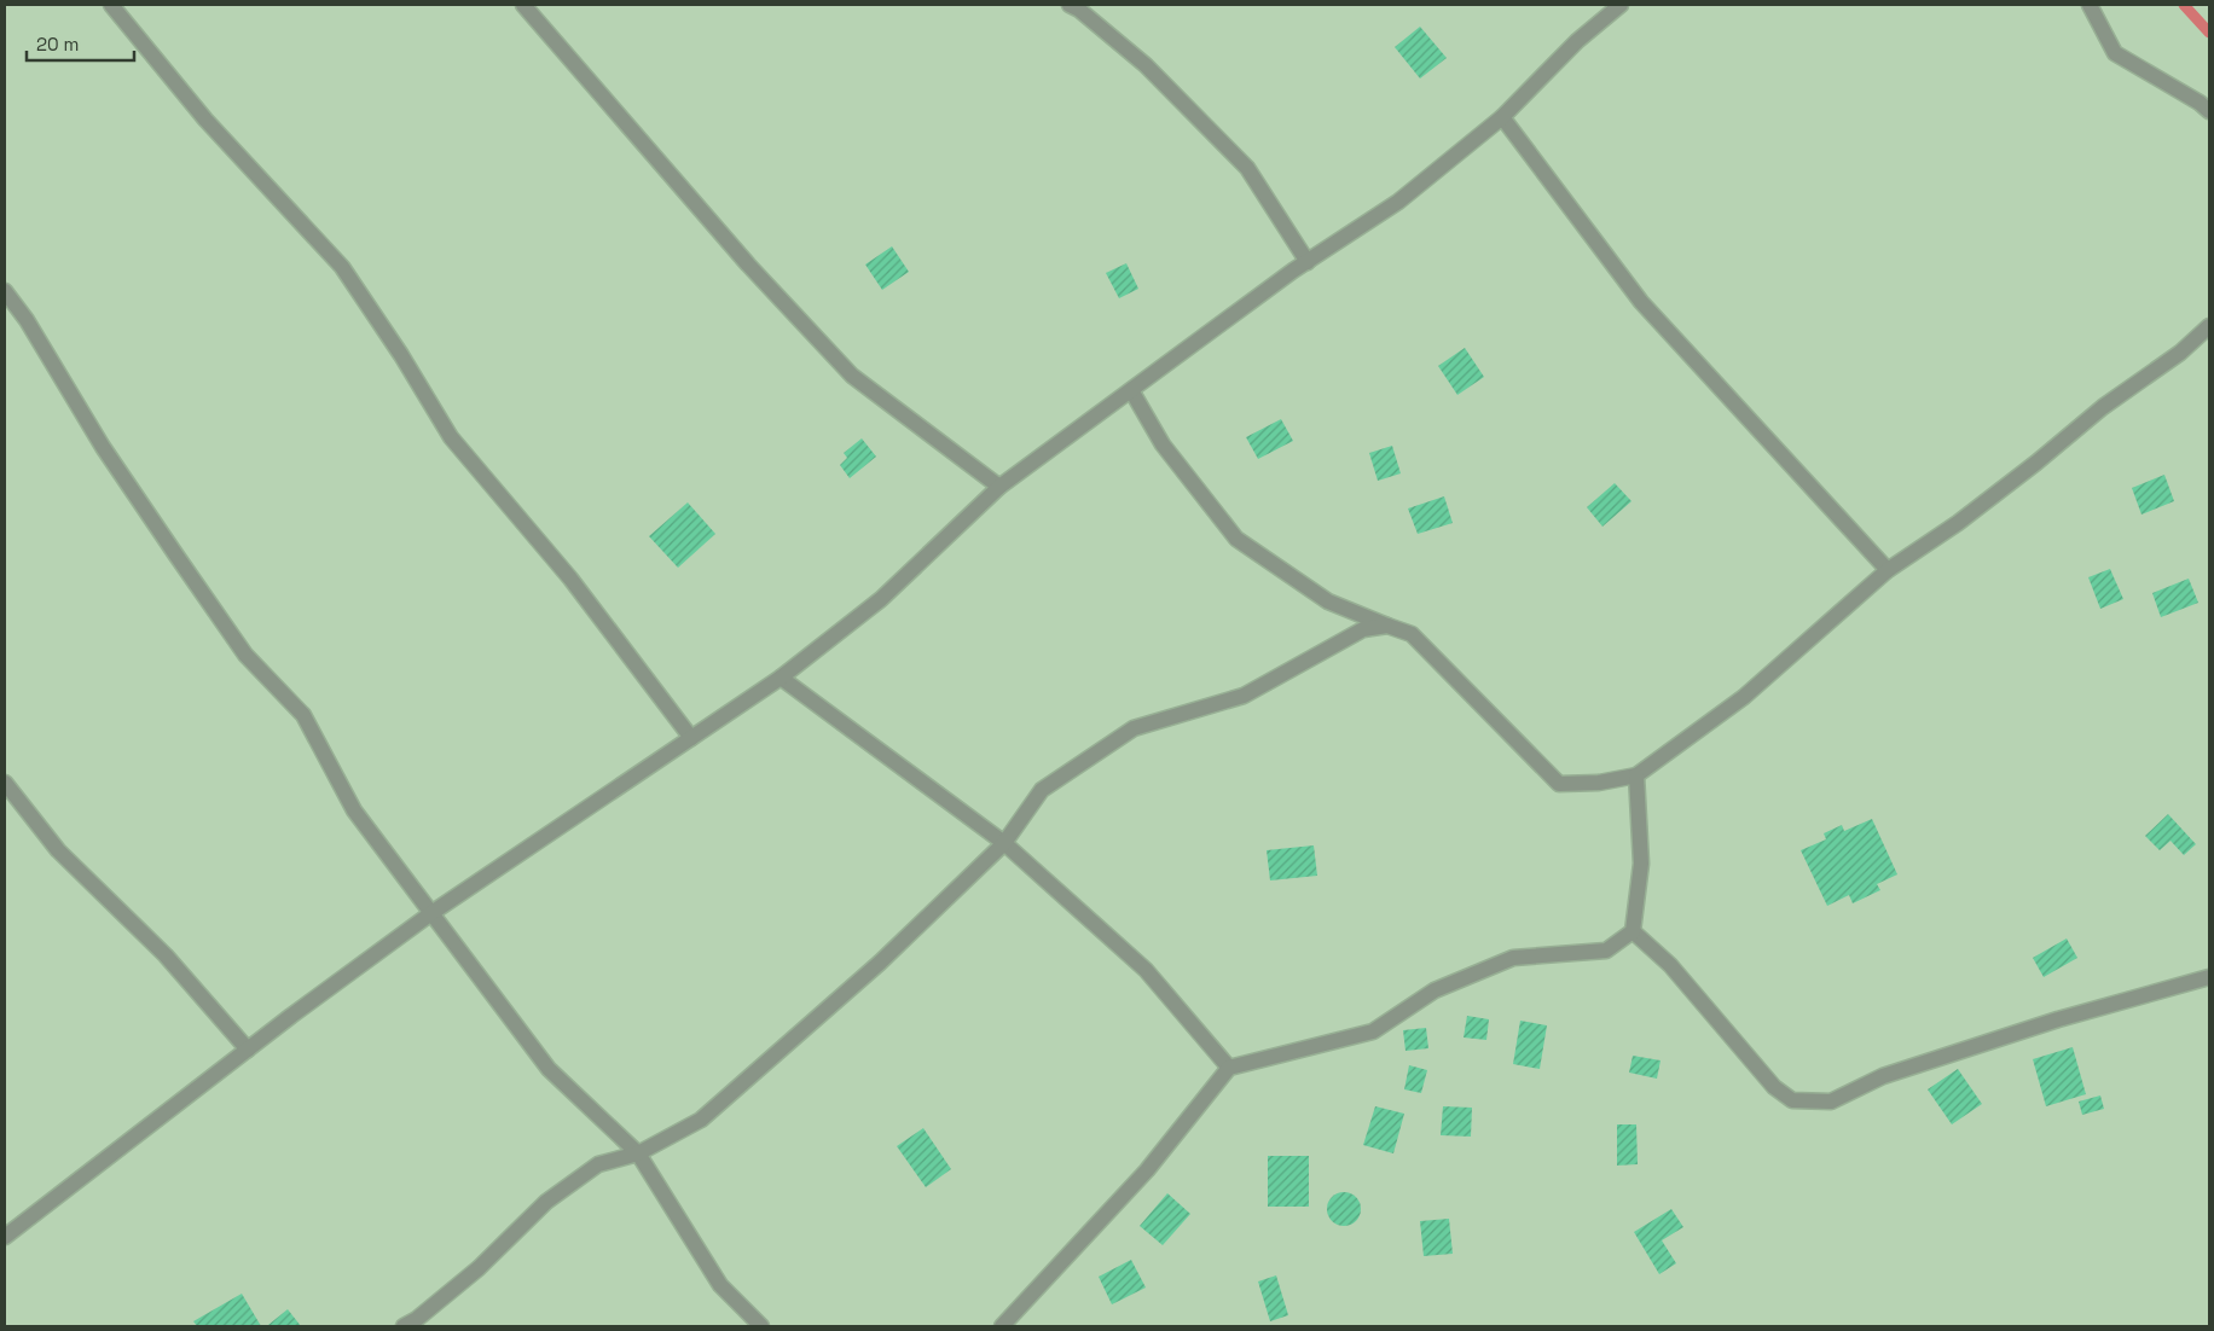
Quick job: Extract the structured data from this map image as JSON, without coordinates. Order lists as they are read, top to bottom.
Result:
{
  "scale_bar": "20 m"
}
